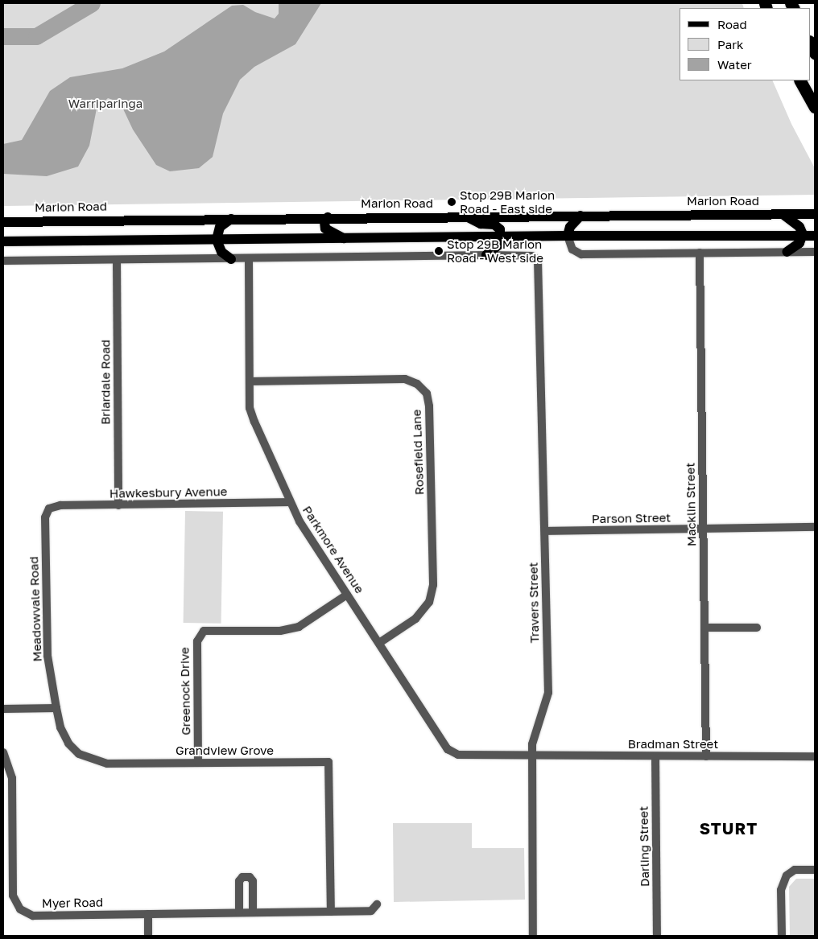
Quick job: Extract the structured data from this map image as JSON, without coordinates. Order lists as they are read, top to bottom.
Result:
{
  "streets": {
    "main road": ["Marion Road"],
    "street": [
      "Briardale Road",
      "Rosefield Lane",
      "Hawkesbury Avenue",
      "Macklin Street",
      "Parson Street",
      "Parkmore Avenue",
      "Travers Street",
      "Meadowvale Road",
      "Greenock Drive",
      "Bradman Street",
      "Grandview Grove",
      "Darling Street",
      "Myer Road"
    ]
  },
  "crossings": [
    ["Briardale Road", "Hawkesbury Avenue"],
    ["Rosefield Lane", "Parkmore Avenue"],
    ["Hawkesbury Avenue", "Parkmore Avenue"],
    ["Hawkesbury Avenue", "Meadowvale Road"],
    ["Macklin Street", "Parson Street"],
    ["Macklin Street", "Bradman Street"],
    ["Parson Street", "Travers Street"],
    ["Parkmore Avenue", "Travers Street"],
    ["Parkmore Avenue", "Greenock Drive"],
    ["Parkmore Avenue", "Bradman Street"],
    ["Travers Street", "Bradman Street"],
    ["Meadowvale Road", "Grandview Grove"],
    ["Greenock Drive", "Grandview Grove"],
    ["Bradman Street", "Darling Street"],
    ["Grandview Grove", "Myer Road"]
  ],
  "districts": ["STURT"],
  "parks": ["Warriparinga"],
  "places": ["Stop 29B Marion Road - East side", "Stop 29B Marion Road - West side"],
  "legend": ["Road", "Park", "Water"]
}
